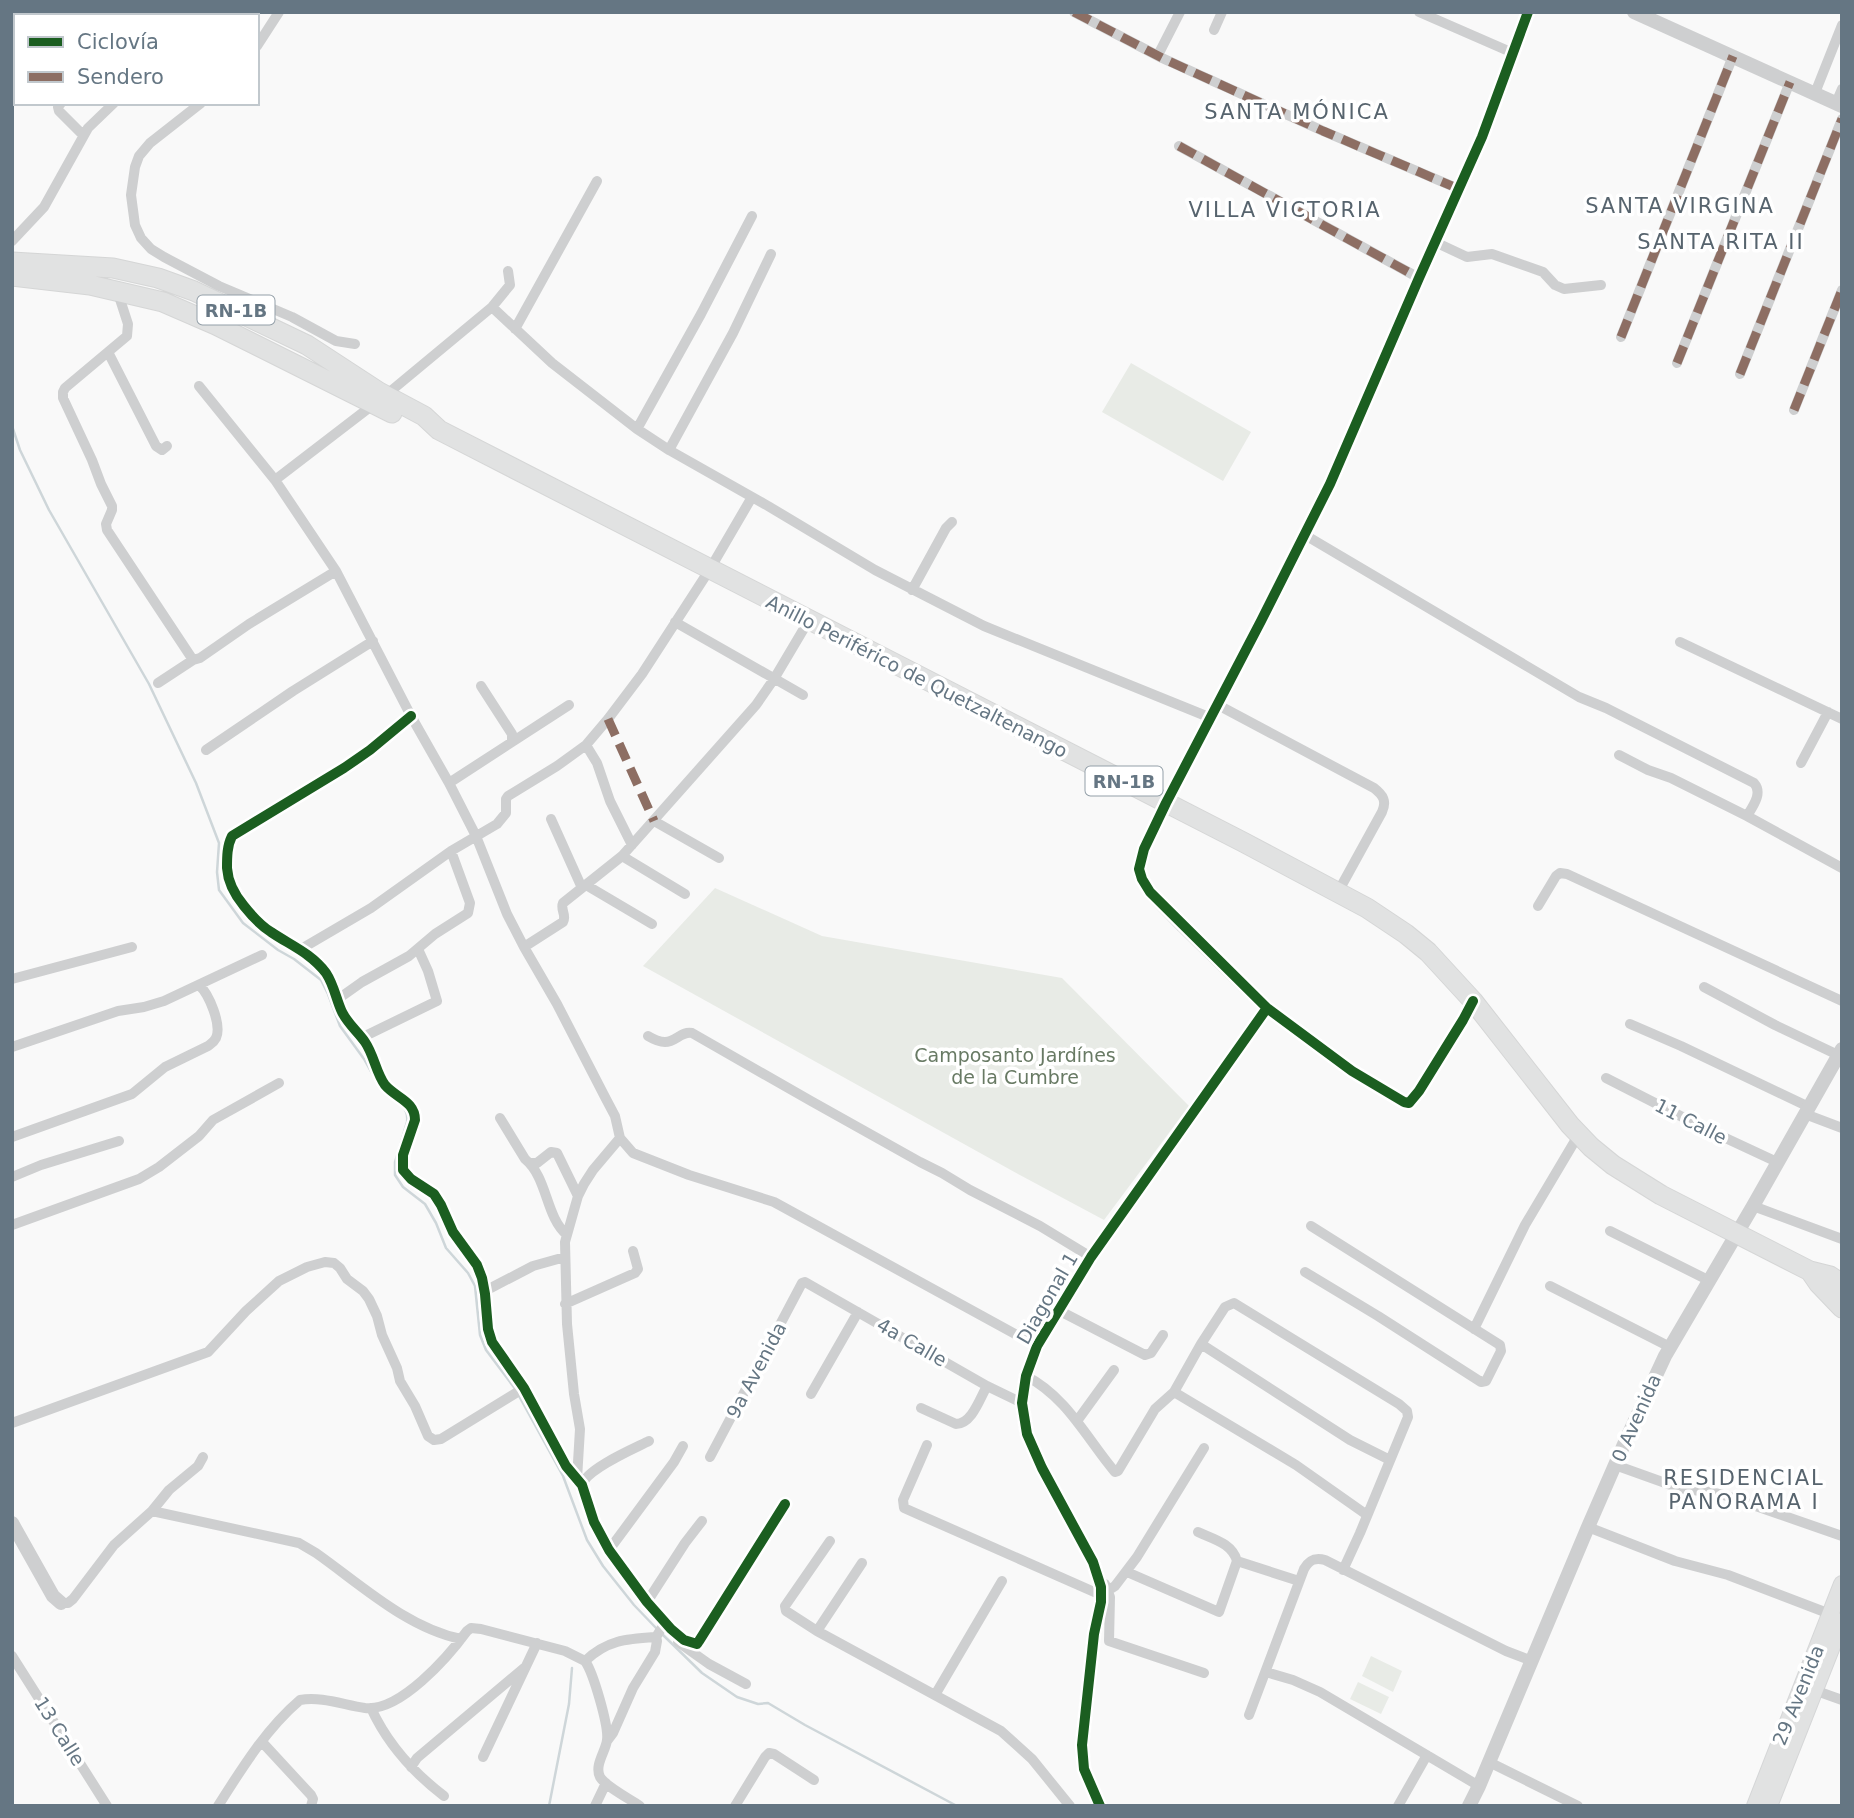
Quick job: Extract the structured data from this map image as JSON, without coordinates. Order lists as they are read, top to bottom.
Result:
{
  "streets": {
    "highway": ["RN-1B", "Anillo Periférico de Quetzaltenango"],
    "main road": ["29 Avenida"],
    "street": [
      "11 Calle",
      "Diagonal 1",
      "4a Calle",
      "9a Avenida",
      "0 Avenida",
      "13 Calle"
    ]
  },
  "crossings": [
    ["Anillo Periférico de Quetzaltenango", "0 Avenida"],
    ["11 Calle", "0 Avenida"],
    ["Diagonal 1", "4a Calle"],
    ["4a Calle", "9a Avenida"]
  ],
  "districts": [
    "SANTA MÓNICA",
    "SANTA VIRGINA",
    "VILLA VICTORIA",
    "SANTA RITA II",
    "RESIDENCIAL PANORAMA I"
  ],
  "parks": ["Camposanto Jardínes de la Cumbre"],
  "legend": ["Ciclovía", "Sendero"]
}
